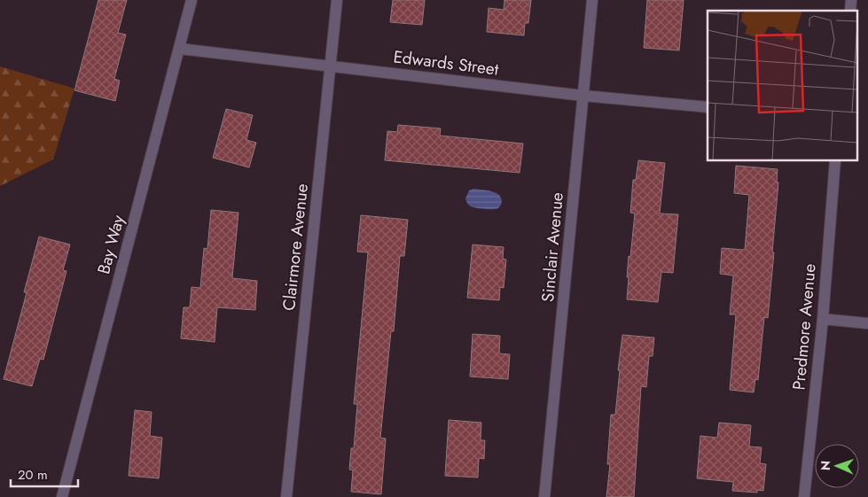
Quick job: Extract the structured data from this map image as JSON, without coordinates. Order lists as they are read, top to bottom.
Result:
{
  "streets": {
    "street": [
      "Edwards Street",
      "Bay Way",
      "Clairmore Avenue",
      "Sinclair Avenue",
      "Predmore Avenue"
    ]
  },
  "crossings": [
    ["Edwards Street", "Bay Way"],
    ["Edwards Street", "Clairmore Avenue"],
    ["Edwards Street", "Sinclair Avenue"]
  ],
  "scale_bar": "20 m",
  "north": "left"
}
